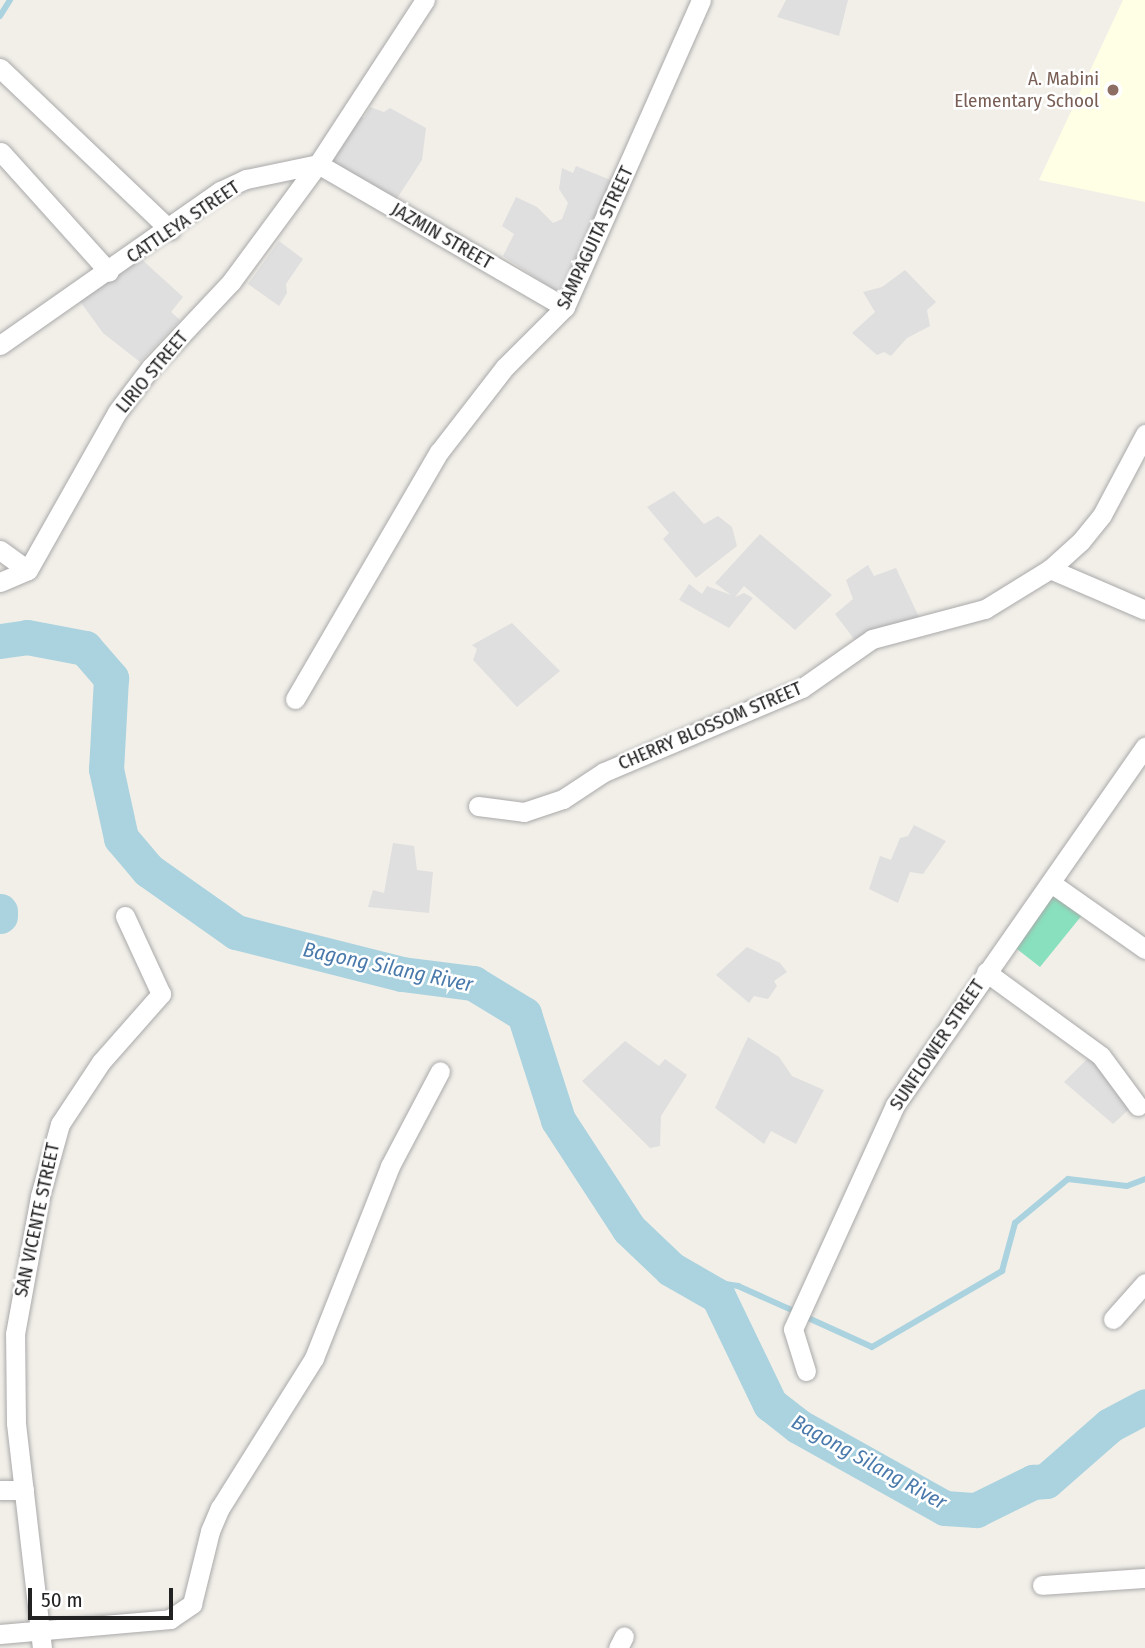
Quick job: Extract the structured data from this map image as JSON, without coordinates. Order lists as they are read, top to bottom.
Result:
{
  "streets": {
    "street": [
      "CATTLEYA STREET",
      "JAZMIN STREET",
      "SAMPAGUITA STREET",
      "LIRIO STREET",
      "CHERRY BLOSSOM STREET",
      "SUNFLOWER STREET",
      "SAN VICENTE STREET"
    ]
  },
  "crossings": [
    ["CATTLEYA STREET", "JAZMIN STREET"],
    ["CATTLEYA STREET", "LIRIO STREET"],
    ["JAZMIN STREET", "SAMPAGUITA STREET"],
    ["JAZMIN STREET", "LIRIO STREET"]
  ],
  "water": ["Bagong Silang River"],
  "places": ["A. Mabini Elementary School"],
  "scale_bar": "50 m"
}
